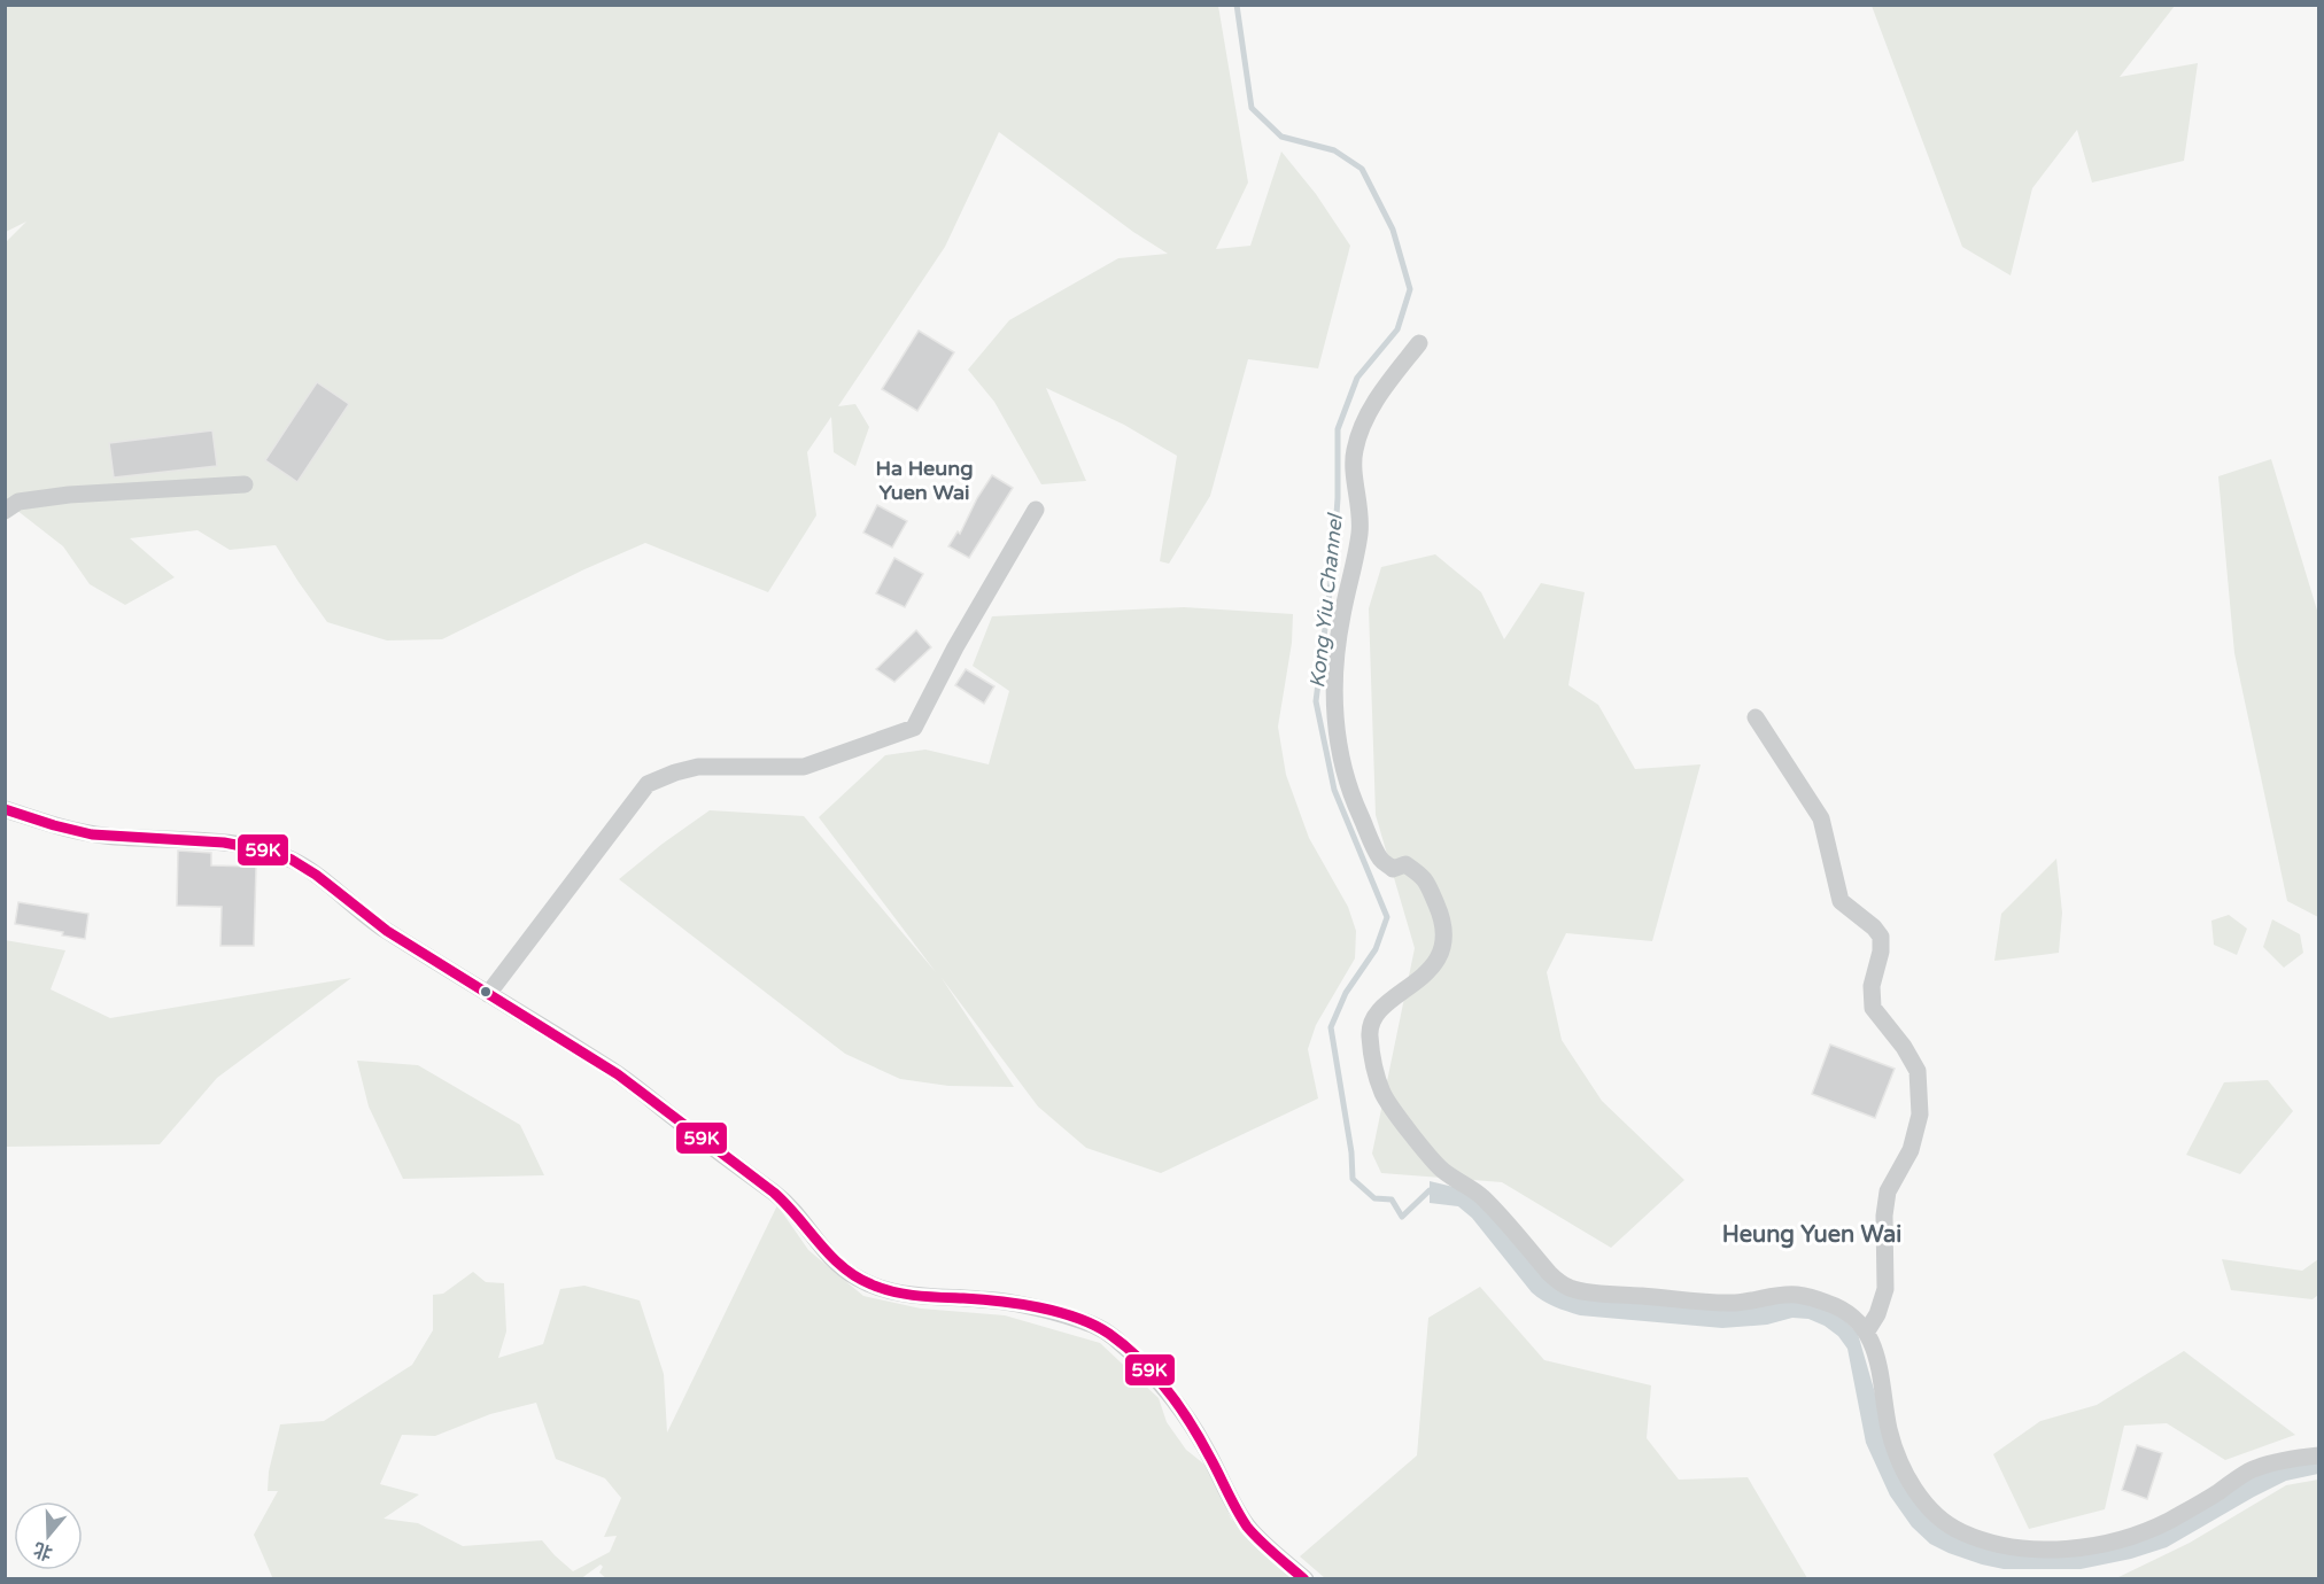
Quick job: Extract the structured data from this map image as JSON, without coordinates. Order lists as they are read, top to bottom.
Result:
{
  "districts": ["Ha Heung Yuen Wai", "Heung Yuen Wai"],
  "water": ["Kong Yiu Channel"],
  "lines": ["transit line 59K"],
  "north": "bottom"
}
